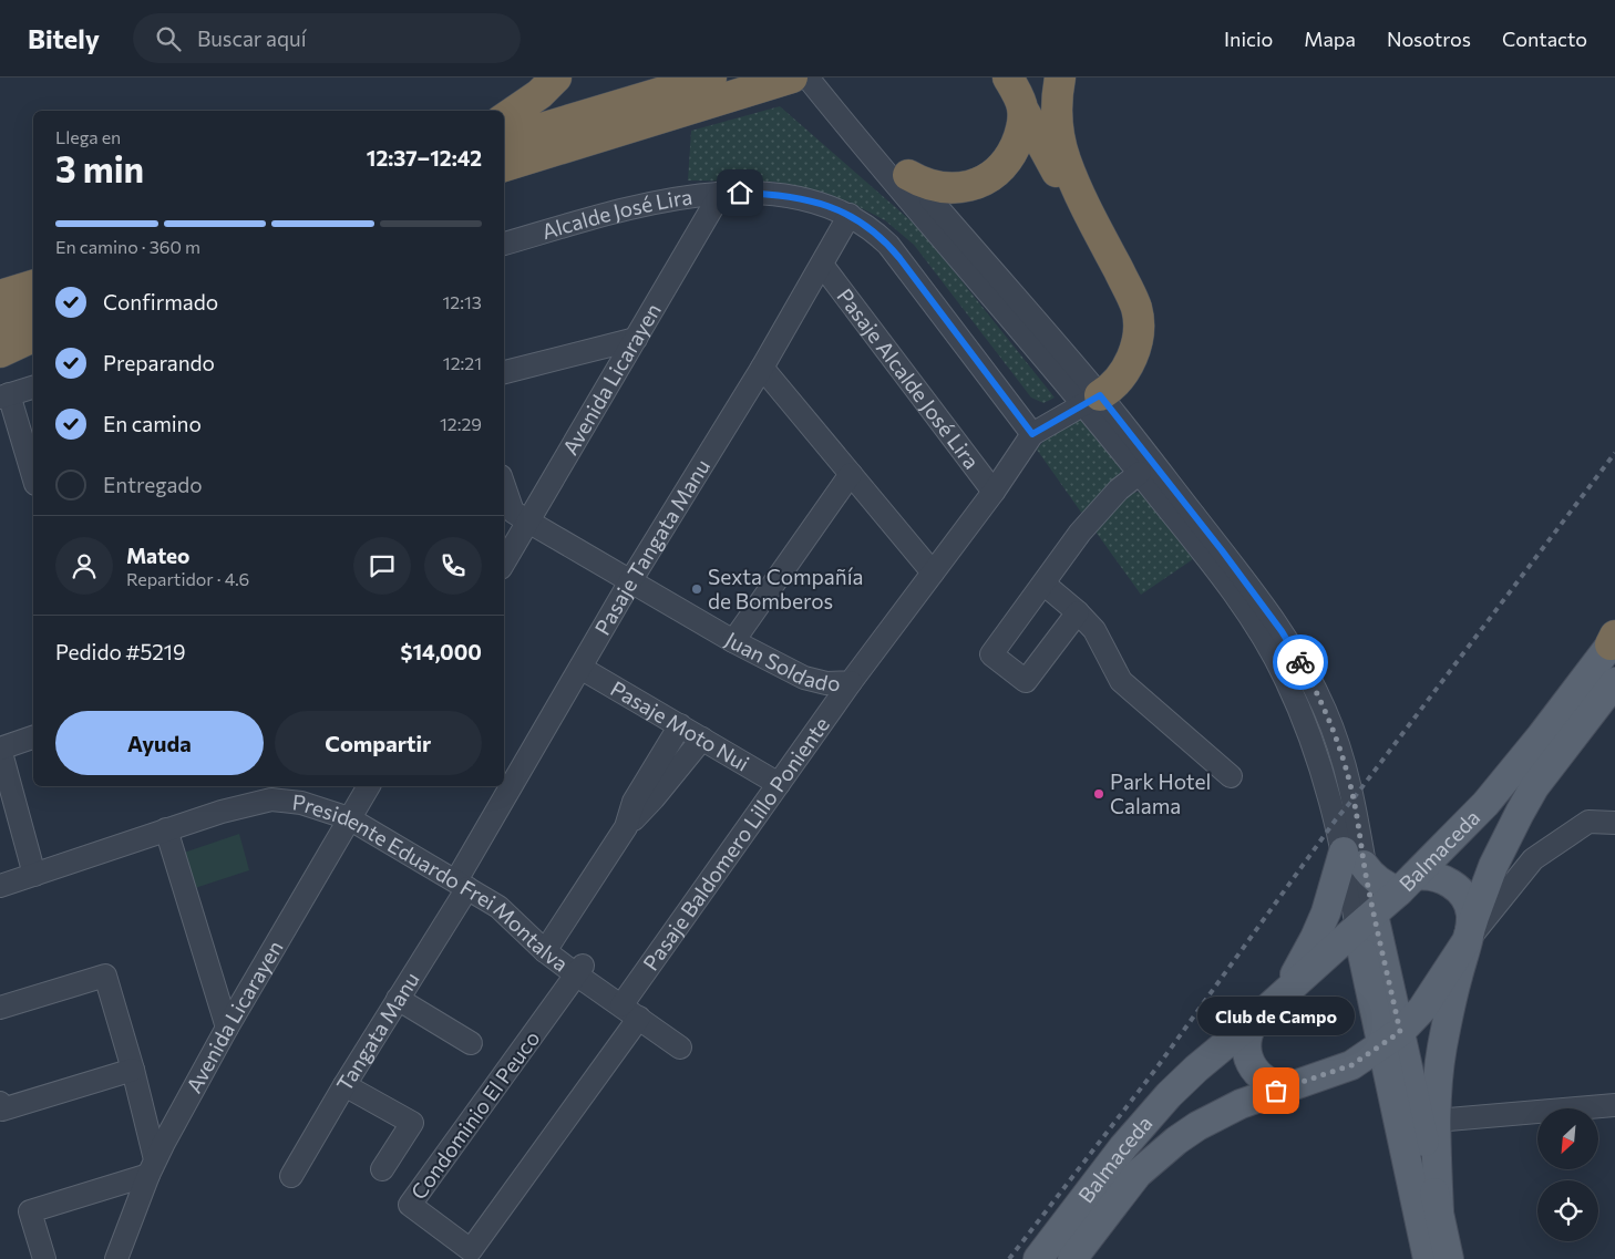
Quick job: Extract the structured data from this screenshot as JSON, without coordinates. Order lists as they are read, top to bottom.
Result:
{
  "streets": {
    "main road": ["Balmaceda"],
    "street": [
      "Alcalde José Lira",
      "Pasaje Alcalde José Lira",
      "Avenida Licarayen",
      "Pasaje Tangata Manu",
      "Juan Soldado",
      "Pasaje Moto Nui",
      "Pasaje Baldomero Lillo Poniente",
      "Presidente Eduardo Frei Montalva",
      "Tangata Manu",
      "Condominio El Peuco"
    ]
  },
  "crossings": [
    ["Alcalde José Lira", "Avenida Licarayen"],
    ["Alcalde José Lira", "Pasaje Tangata Manu"],
    ["Alcalde José Lira", "Juan Soldado"],
    ["Pasaje Alcalde José Lira", "Pasaje Tangata Manu"],
    ["Pasaje Alcalde José Lira", "Juan Soldado"],
    ["Avenida Licarayen", "Juan Soldado"],
    ["Avenida Licarayen", "Presidente Eduardo Frei Montalva"],
    ["Pasaje Tangata Manu", "Juan Soldado"],
    ["Pasaje Tangata Manu", "Pasaje Moto Nui"],
    ["Pasaje Tangata Manu", "Presidente Eduardo Frei Montalva"],
    ["Pasaje Tangata Manu", "Tangata Manu"],
    ["Juan Soldado", "Pasaje Baldomero Lillo Poniente"],
    ["Pasaje Moto Nui", "Pasaje Baldomero Lillo Poniente"],
    ["Pasaje Baldomero Lillo Poniente", "Presidente Eduardo Frei Montalva"],
    ["Pasaje Baldomero Lillo Poniente", "Condominio El Peuco"],
    ["Presidente Eduardo Frei Montalva", "Tangata Manu"],
    ["Presidente Eduardo Frei Montalva", "Condominio El Peuco"]
  ],
  "places": ["Sexta Compañía de Bomberos", "Park Hotel Calama", "Club de Campo"],
  "north": "bottom left",
  "page": {
    "header": "Bitely",
    "search": "Buscar aquí",
    "nav": [
      "Inicio",
      "Mapa",
      "Nosotros",
      "Contacto"
    ],
    "heading": ["3 min", "Llega en", "12:37–12:42"],
    "panel": [
      "Mateo",
      "Repartidor · 4.6",
      "Pedido #5219",
      "$14,000"
    ],
    "bar": "En camino · 360 m",
    "list": [
      ["Confirmado", "12:13"],
      ["Preparando", "12:21"],
      ["En camino", "12:29"],
      "Entregado"
    ],
    "buttons": ["Ayuda", "Compartir"],
    "bubble": "Club de Campo"
  }
}
